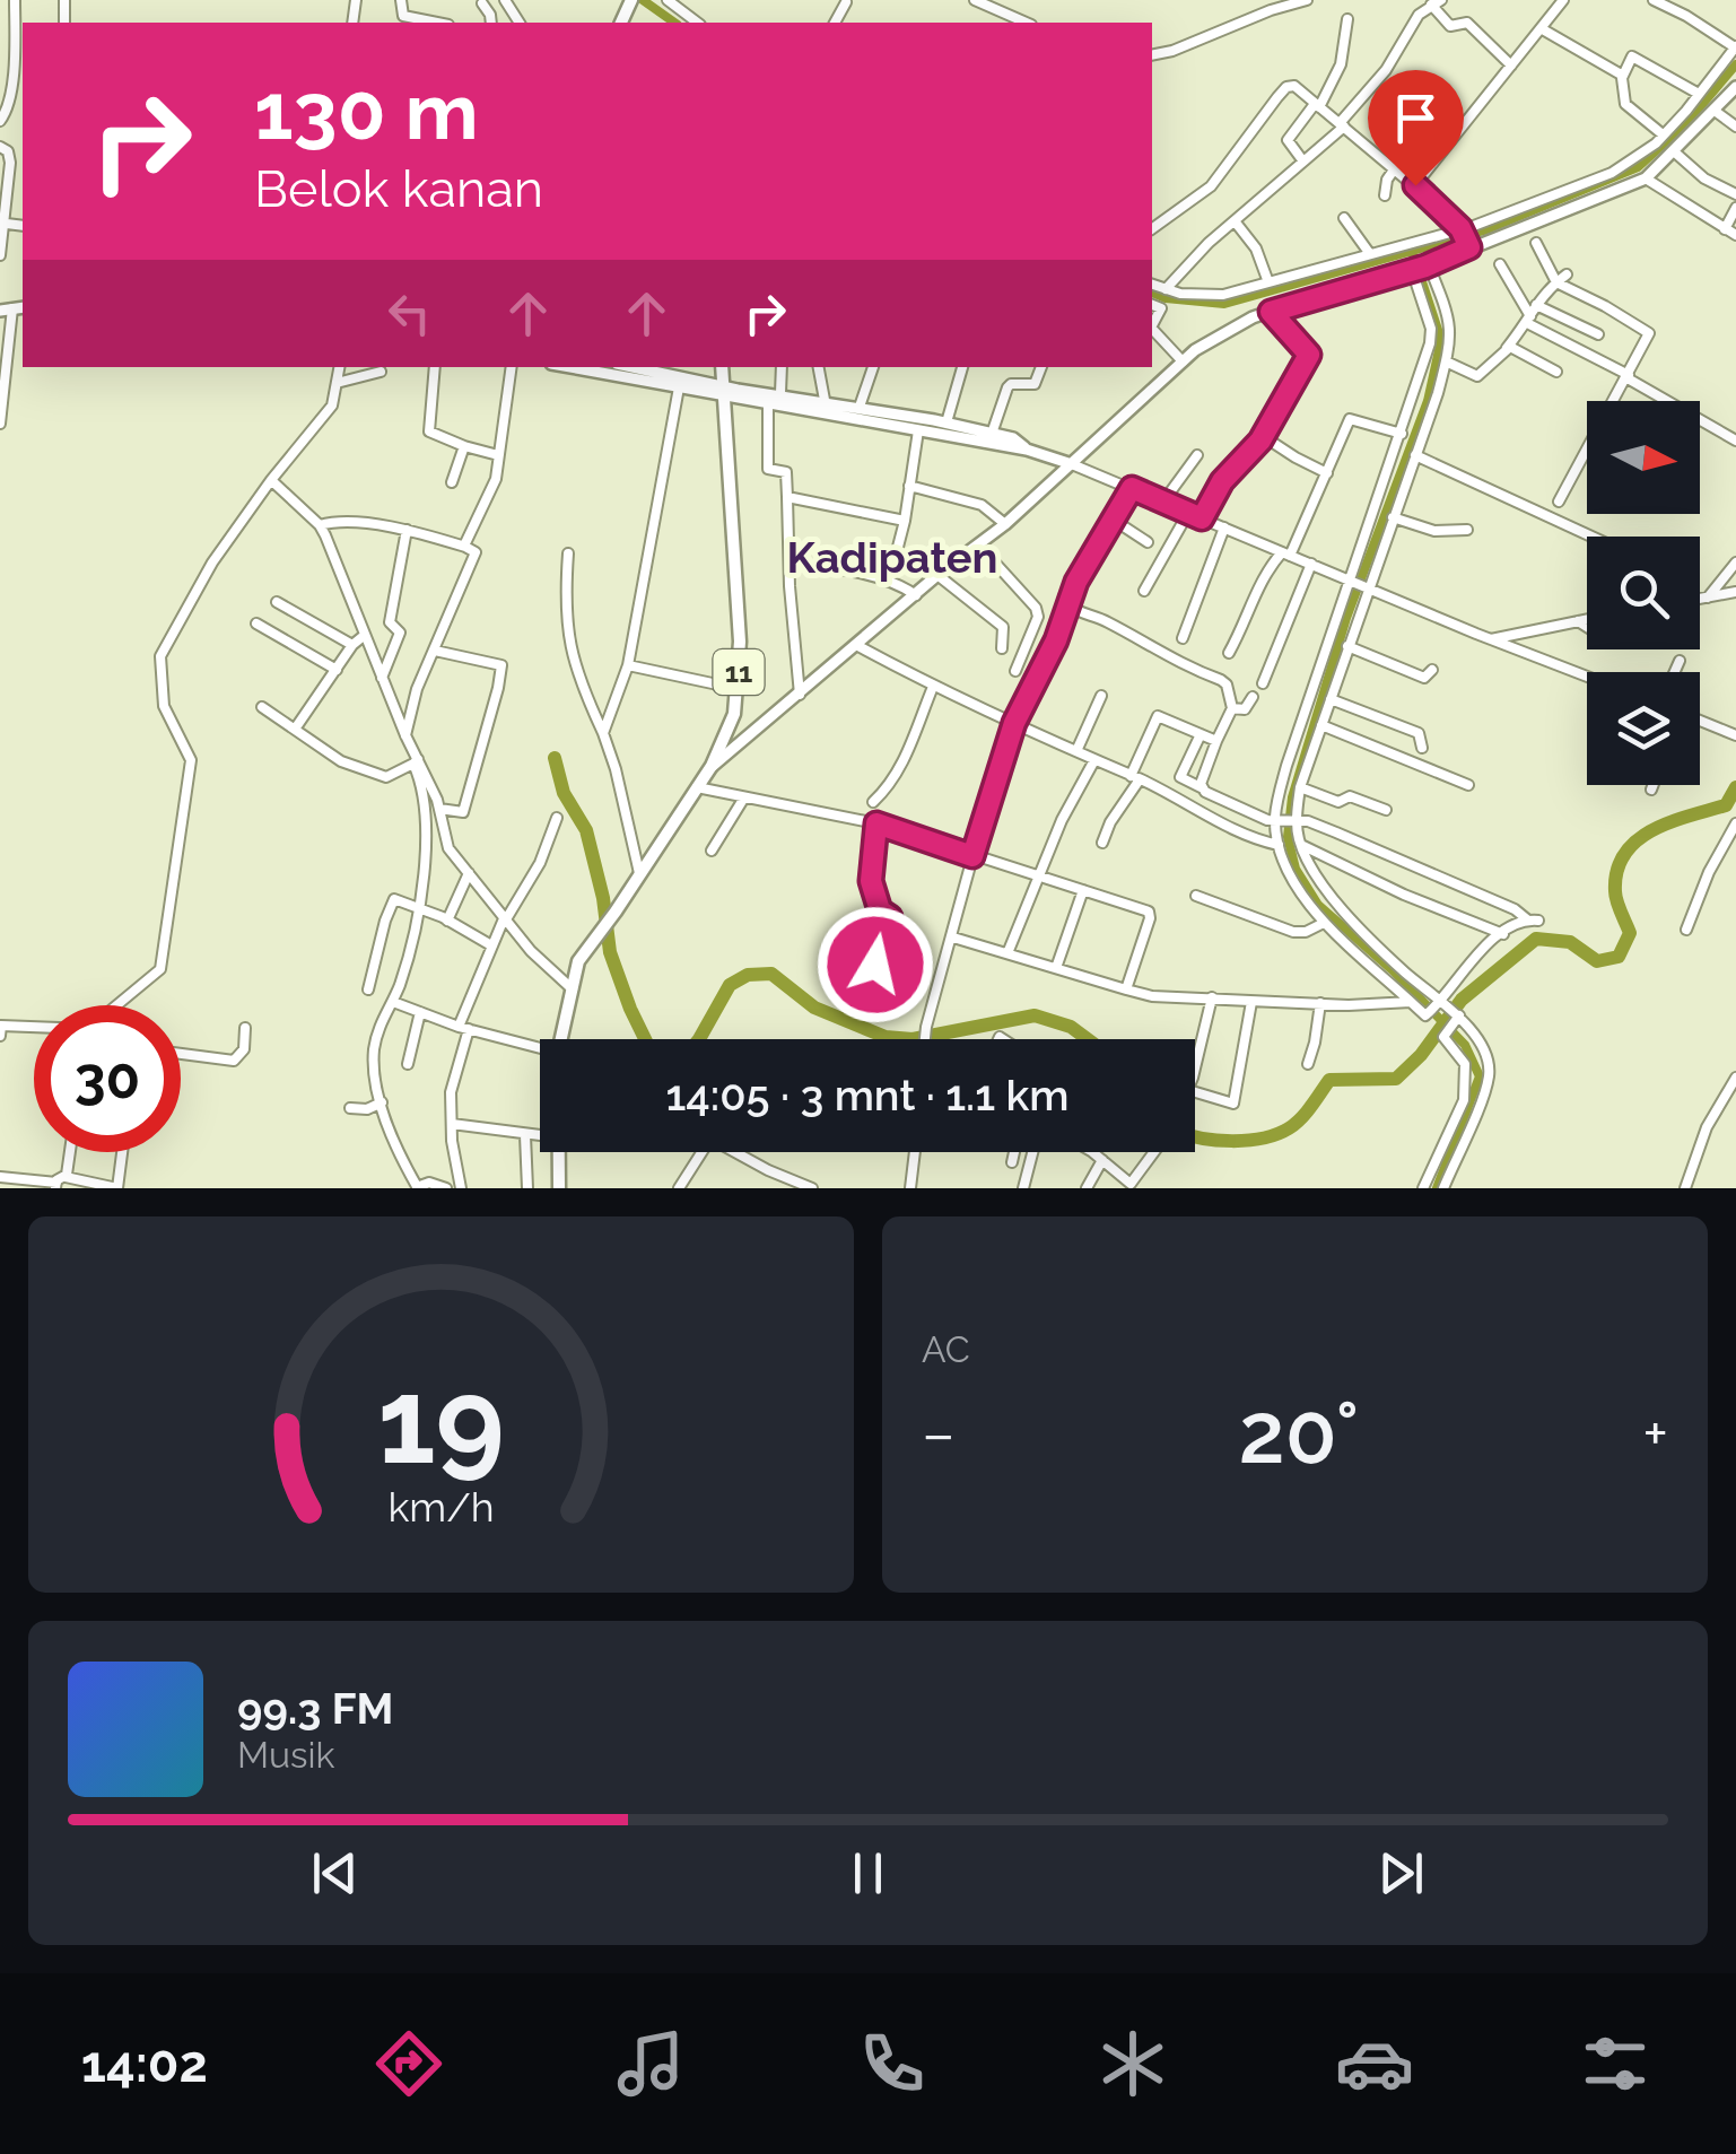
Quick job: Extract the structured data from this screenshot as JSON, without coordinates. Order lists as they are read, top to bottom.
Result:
{
  "streets": {
    "highway": ["11"]
  },
  "districts": ["Kadipaten"],
  "north": "right",
  "page": {
    "turn": ["130 m", "Belok kanan"],
    "limit": "30",
    "trip": "14:05 · 3 mnt · 1.1 km",
    "tile": "AC",
    "heat": ["−", "20°", "+"],
    "song": ["99.3 FM", "Musik"],
    "tabs": "14:02",
    "gauge": ["19", "km/h"]
  }
}
